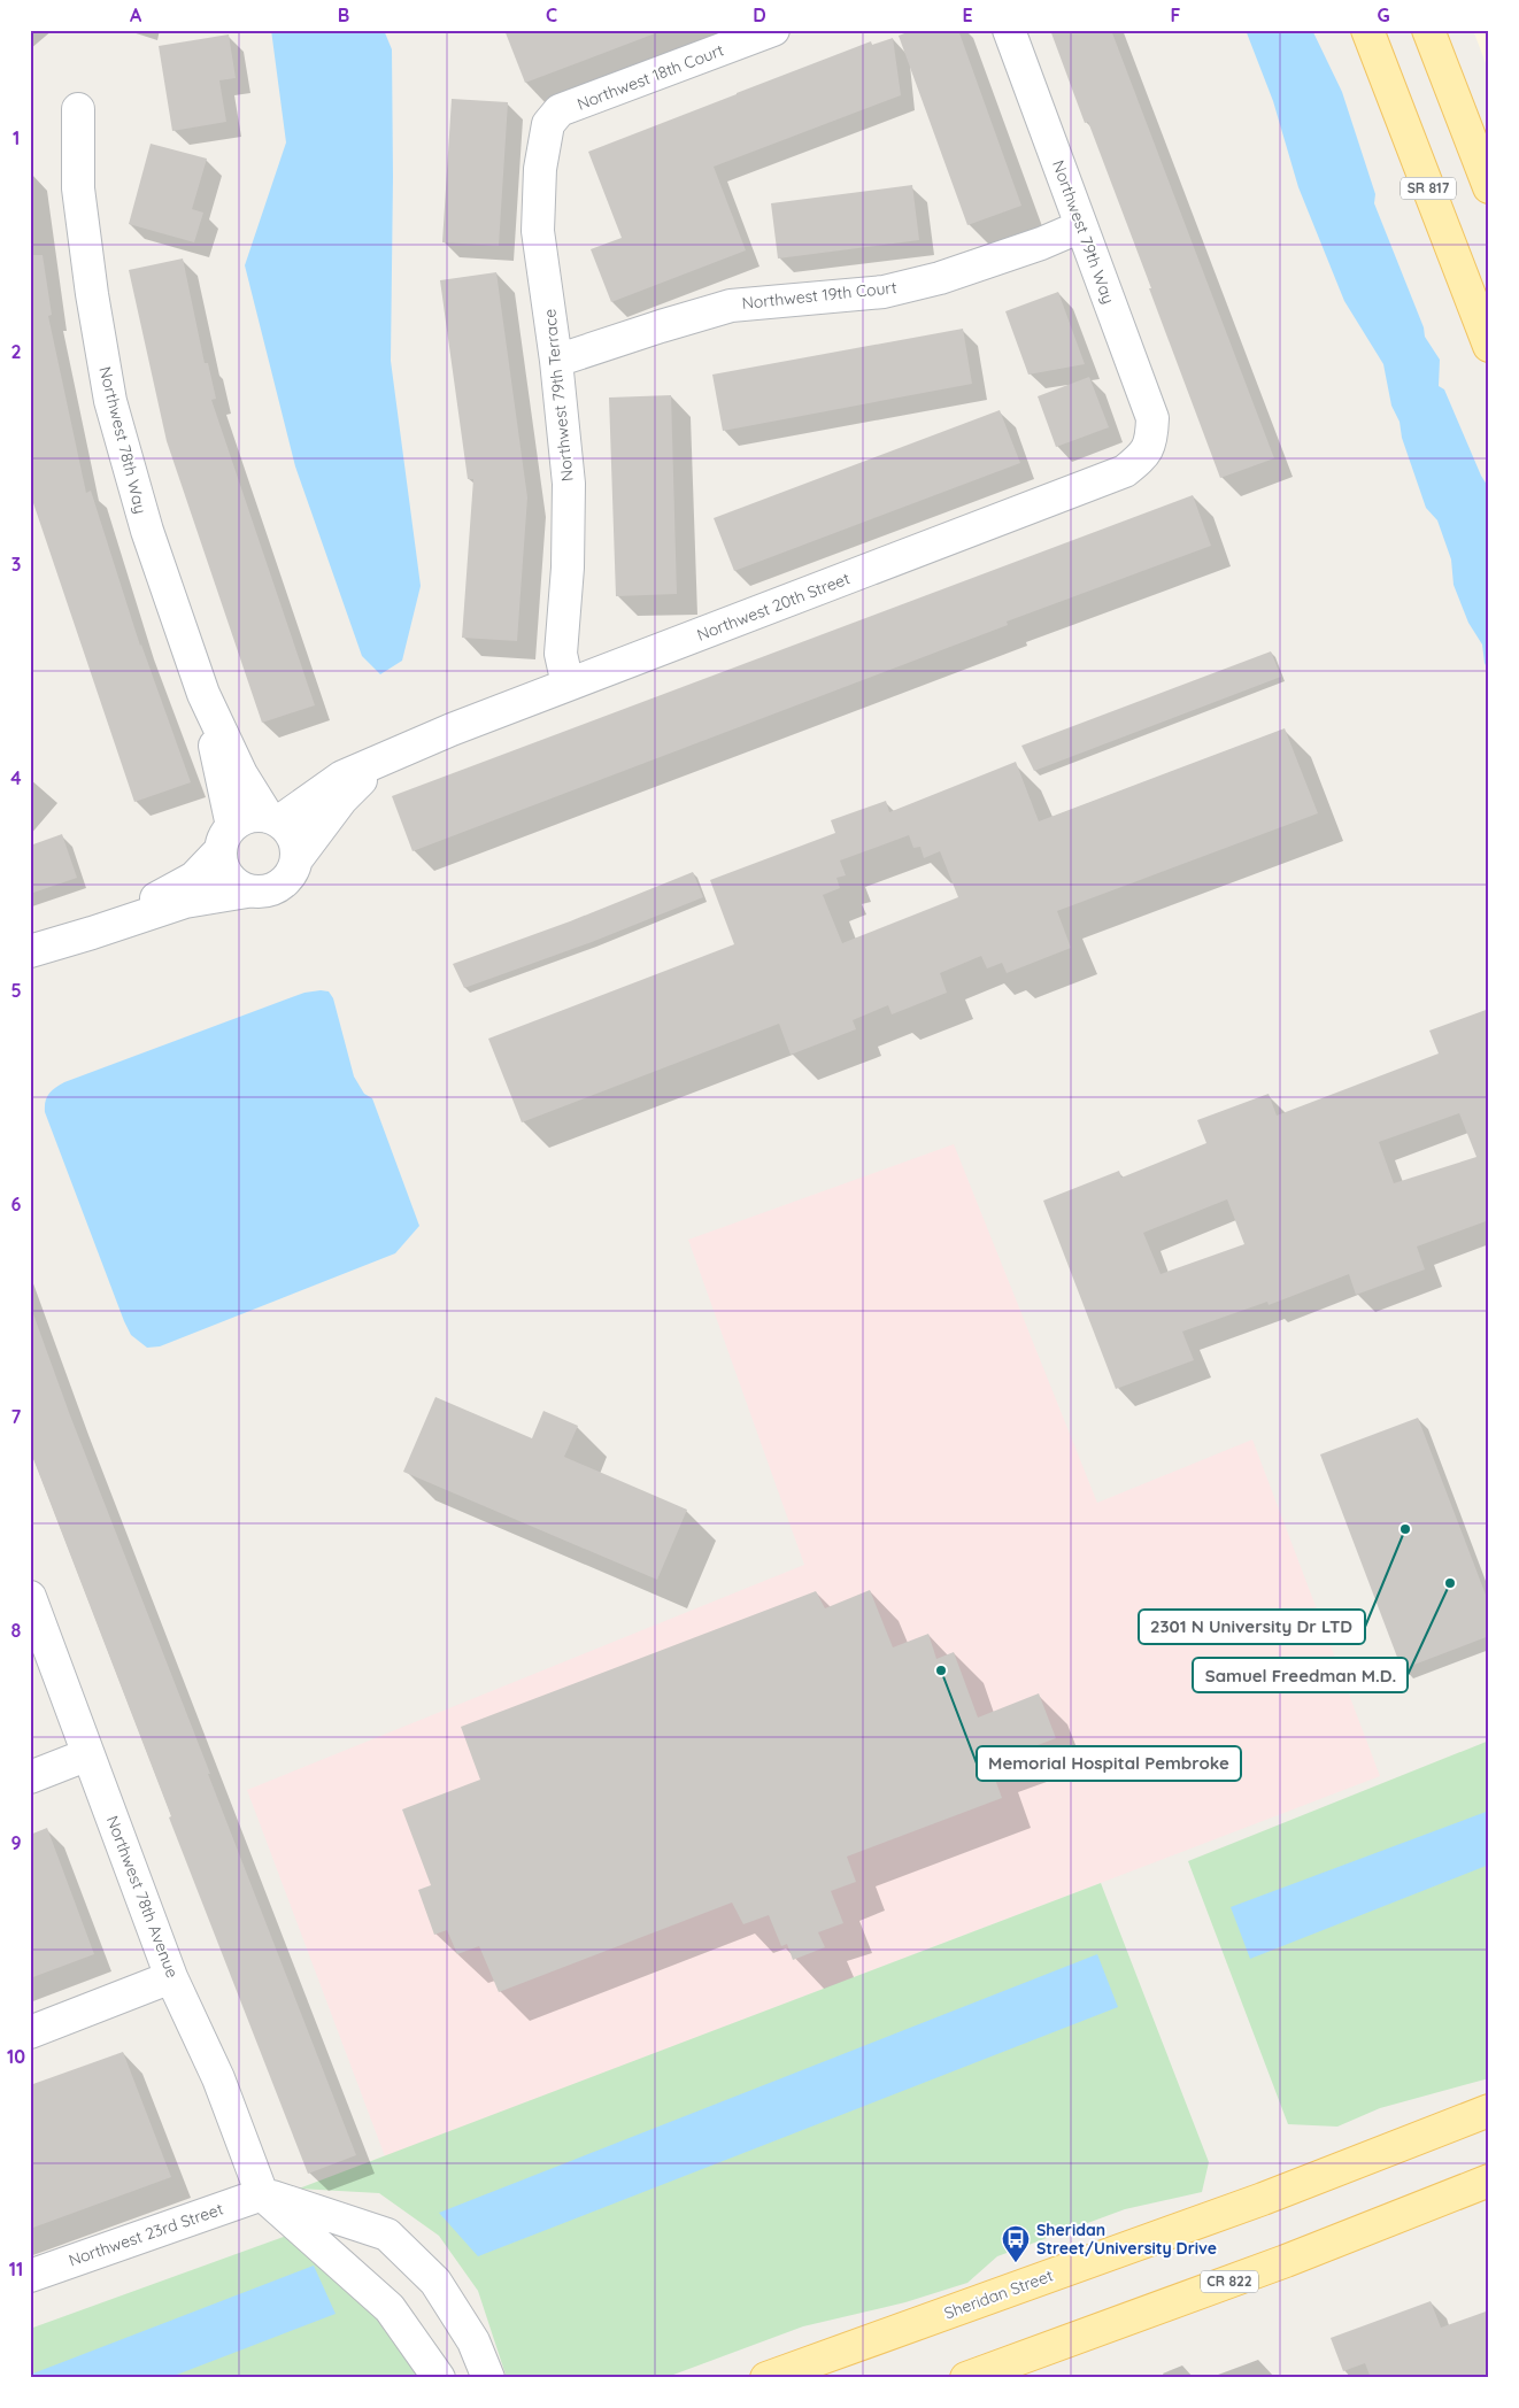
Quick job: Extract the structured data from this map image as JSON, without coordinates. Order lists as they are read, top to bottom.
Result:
{
  "streets": {
    "main road": ["SR 817", "CR 822", "Sheridan Street"],
    "street": [
      "Northwest 18th Court",
      "Northwest 79th Way",
      "Northwest 19th Court",
      "Northwest 79th Terrace",
      "Northwest 78th Way",
      "Northwest 20th Street",
      "Northwest 78th Avenue",
      "Northwest 23rd Street"
    ]
  },
  "crossings": [
    ["Northwest 18th Court", "Northwest 79th Terrace"],
    ["Northwest 79th Way", "Northwest 19th Court"],
    ["Northwest 79th Way", "Northwest 20th Street"],
    ["Northwest 19th Court", "Northwest 79th Terrace"],
    ["Northwest 79th Terrace", "Northwest 20th Street"],
    ["Northwest 78th Way", "Northwest 20th Street"],
    ["Northwest 78th Avenue", "Northwest 23rd Street"]
  ],
  "places": {
    "other": ["2301 N University Dr LTD", "Samuel Freedman M.D.", "Memorial Hospital Pembroke"],
    "bus stop": ["Sheridan Street/University Drive"]
  },
  "grid": {
    "columns": [
      "A",
      "B",
      "C",
      "D",
      "E",
      "F",
      "G"
    ],
    "rows": [
      "1",
      "2",
      "3",
      "4",
      "5",
      "6",
      "7",
      "8",
      "9",
      "10",
      "11"
    ]
  }
}
